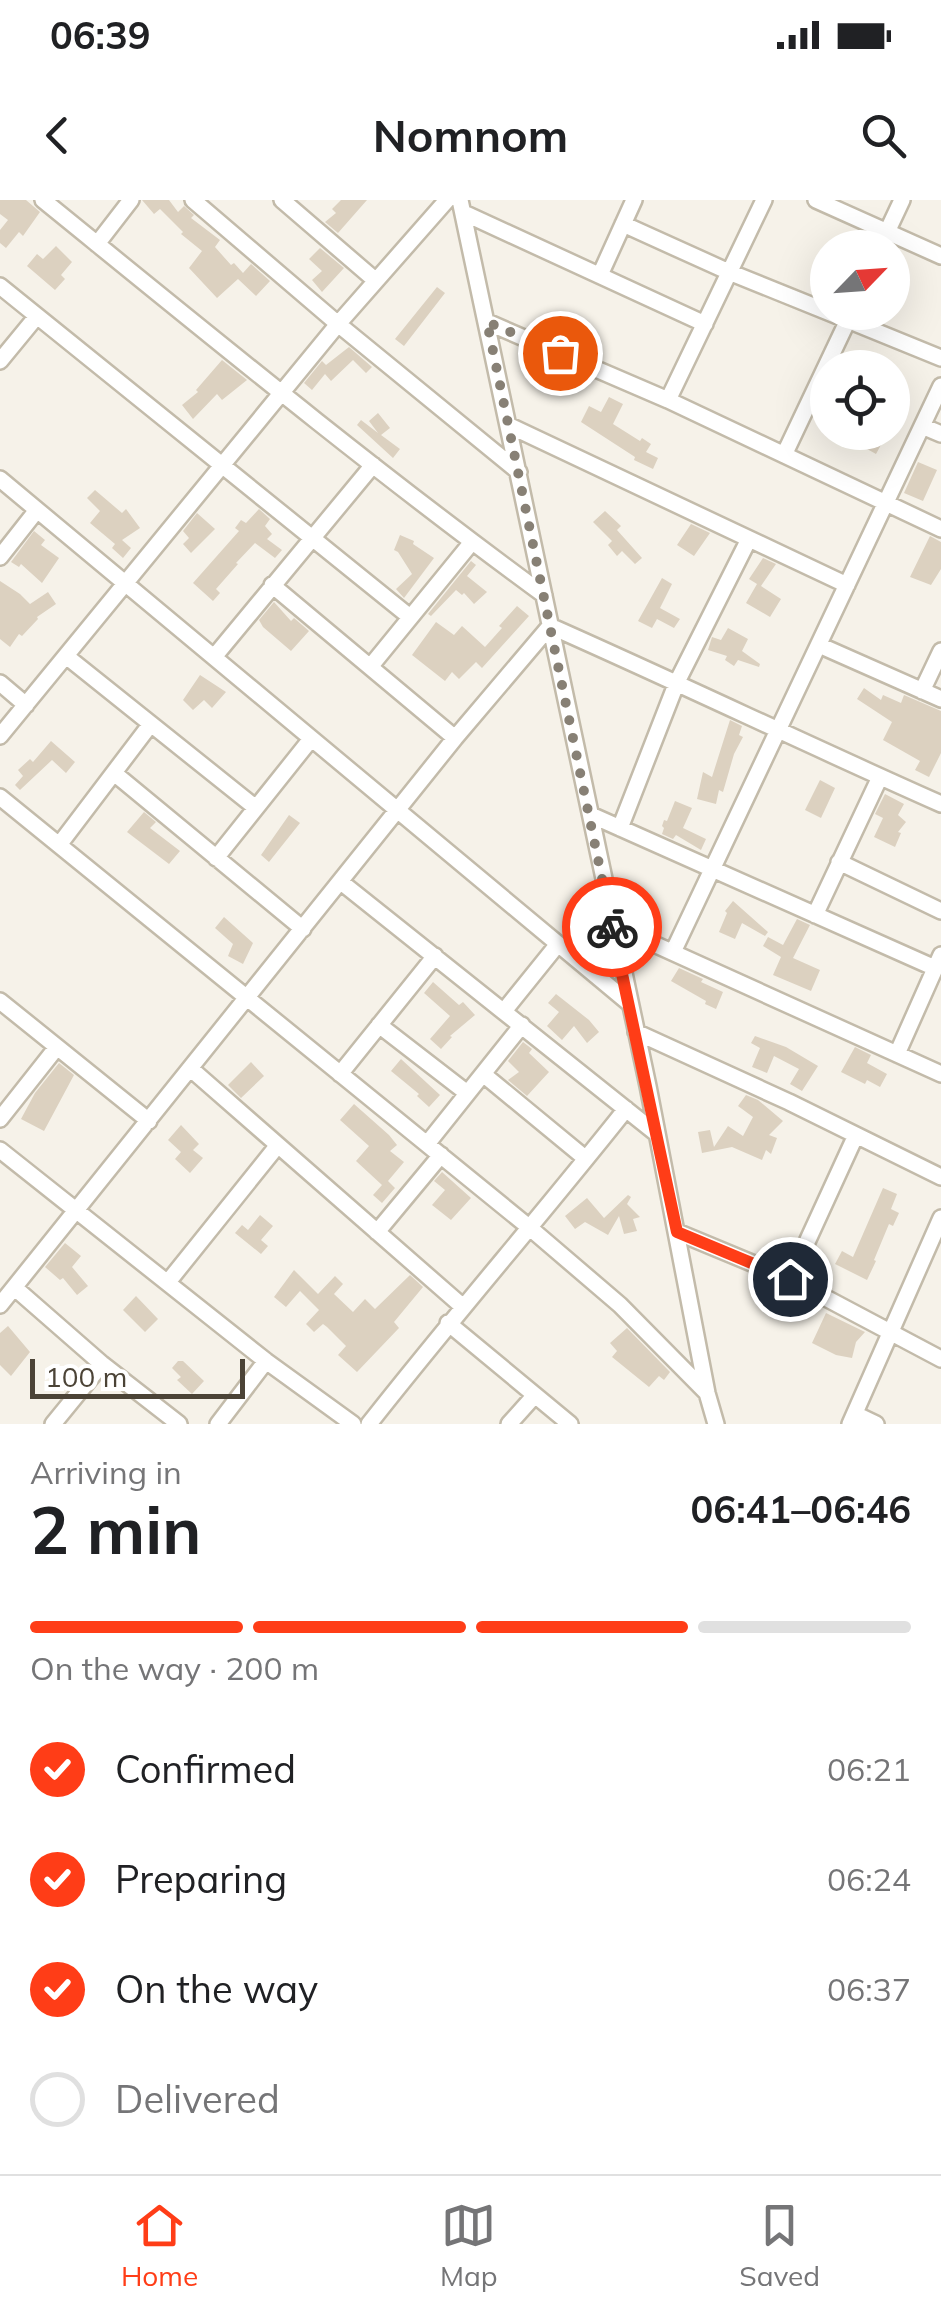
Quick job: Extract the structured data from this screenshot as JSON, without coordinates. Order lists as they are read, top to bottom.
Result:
{
  "scale_bar": "100 m",
  "north": "top right",
  "page": {
    "status": "06:39",
    "header": "Nomnom",
    "scale": "100 m",
    "heading": ["2 min", "Arriving in", "06:41–06:46"],
    "bar": "On the way · 200 m",
    "list": [
      ["Confirmed", "06:21"],
      ["Preparing", "06:24"],
      ["On the way", "06:37"],
      "Delivered"
    ],
    "tabs": ["Home", "Map", "Saved"]
  }
}
